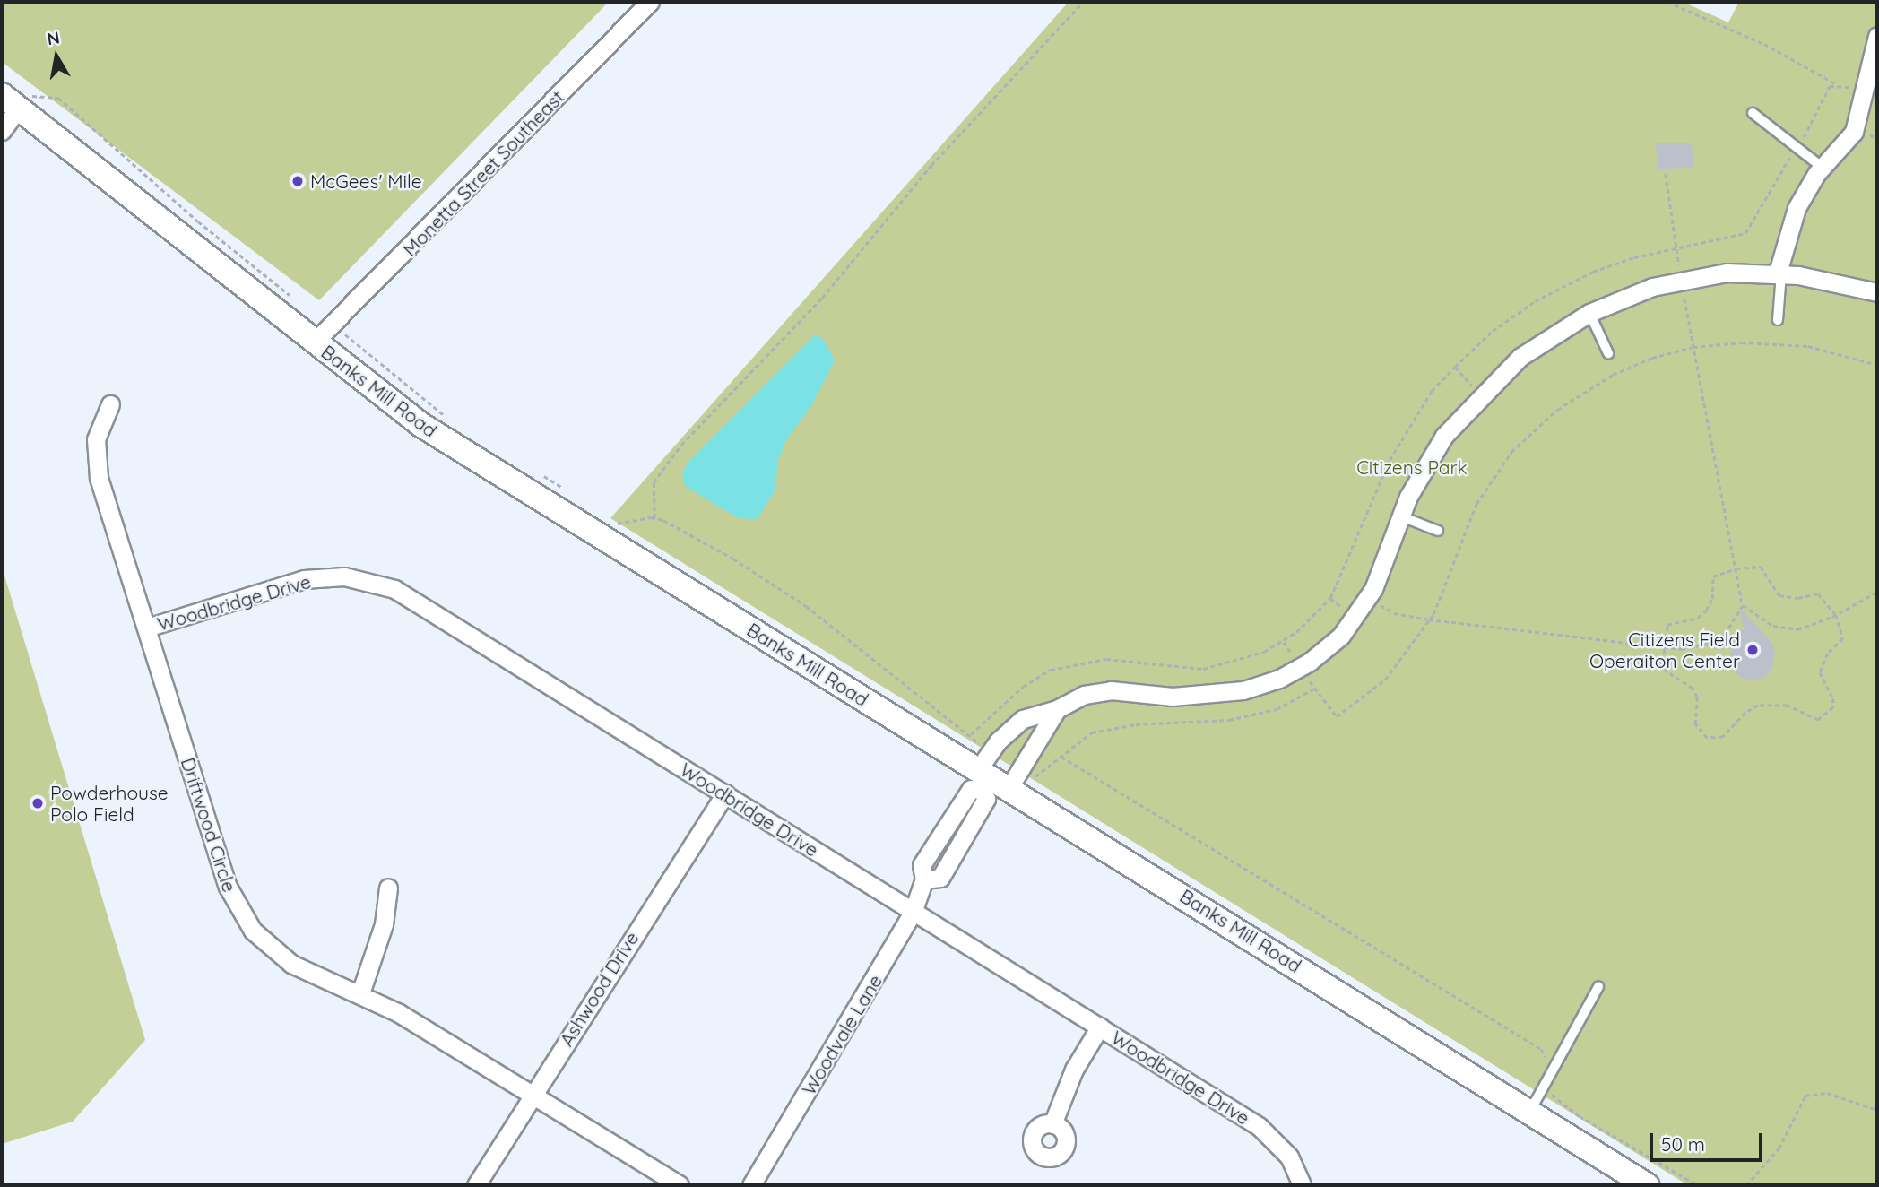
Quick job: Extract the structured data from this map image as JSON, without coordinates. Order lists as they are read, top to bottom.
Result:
{
  "streets": {
    "street": [
      "Monetta Street Southeast",
      "Banks Mill Road",
      "Woodbridge Drive",
      "Driftwood Circle",
      "Ashwood Drive",
      "Woodvale Lane"
    ]
  },
  "crossings": [
    ["Monetta Street Southeast", "Banks Mill Road"],
    ["Banks Mill Road", "Woodvale Lane"],
    ["Woodbridge Drive", "Driftwood Circle"],
    ["Woodbridge Drive", "Ashwood Drive"],
    ["Woodbridge Drive", "Woodvale Lane"],
    ["Driftwood Circle", "Ashwood Drive"]
  ],
  "parks": ["Citizens Park"],
  "places": ["McGees' Mile", "Citizens Field Operaiton Center", "Powderhouse Polo Field"],
  "scale_bar": "50 m",
  "north": "top"
}
